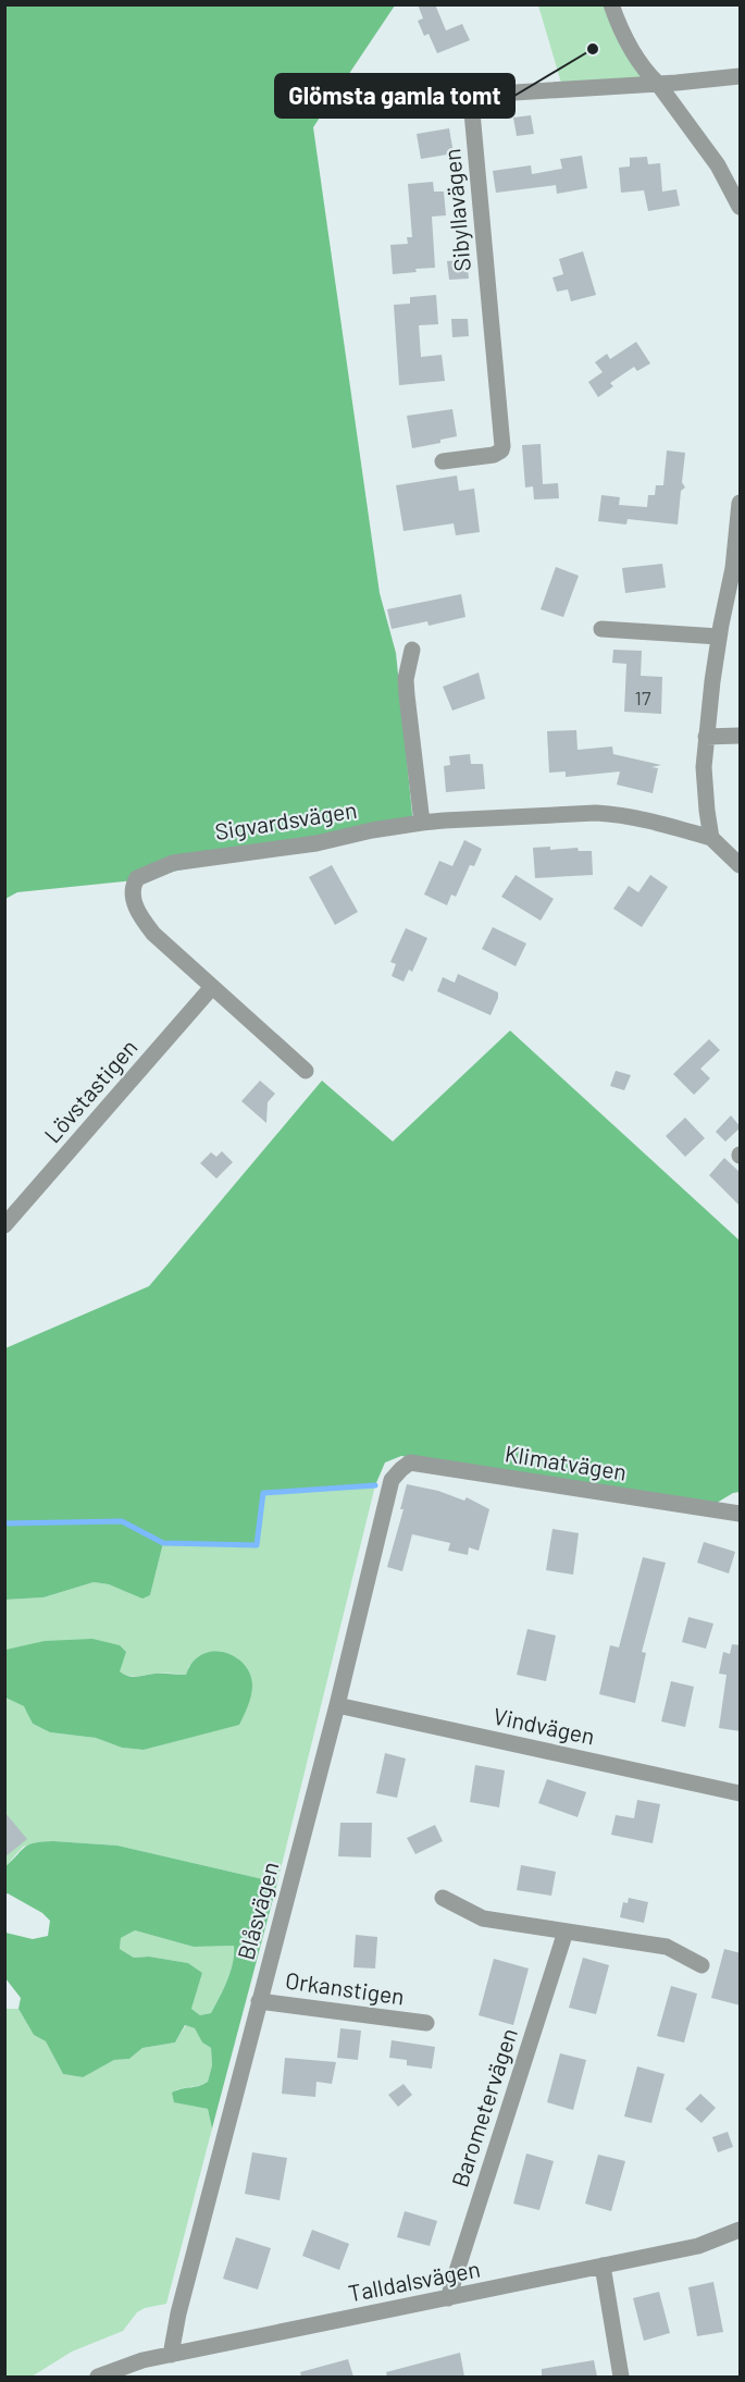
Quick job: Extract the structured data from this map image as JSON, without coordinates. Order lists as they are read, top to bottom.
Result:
{
  "streets": {
    "street": [
      "Sibyllavägen",
      "Sigvardsvägen",
      "Lövstastigen",
      "Klimatvägen",
      "Vindvägen",
      "Blåsvägen",
      "Orkanstigen",
      "Barometervägen",
      "Talldalsvägen"
    ]
  },
  "crossings": [
    ["Sigvardsvägen", "Lövstastigen"],
    ["Klimatvägen", "Blåsvägen"],
    ["Vindvägen", "Blåsvägen"],
    ["Blåsvägen", "Orkanstigen"],
    ["Blåsvägen", "Talldalsvägen"],
    ["Barometervägen", "Talldalsvägen"]
  ],
  "places": ["Glömsta gamla tomt"],
  "house_numbers": ["17"]
}
